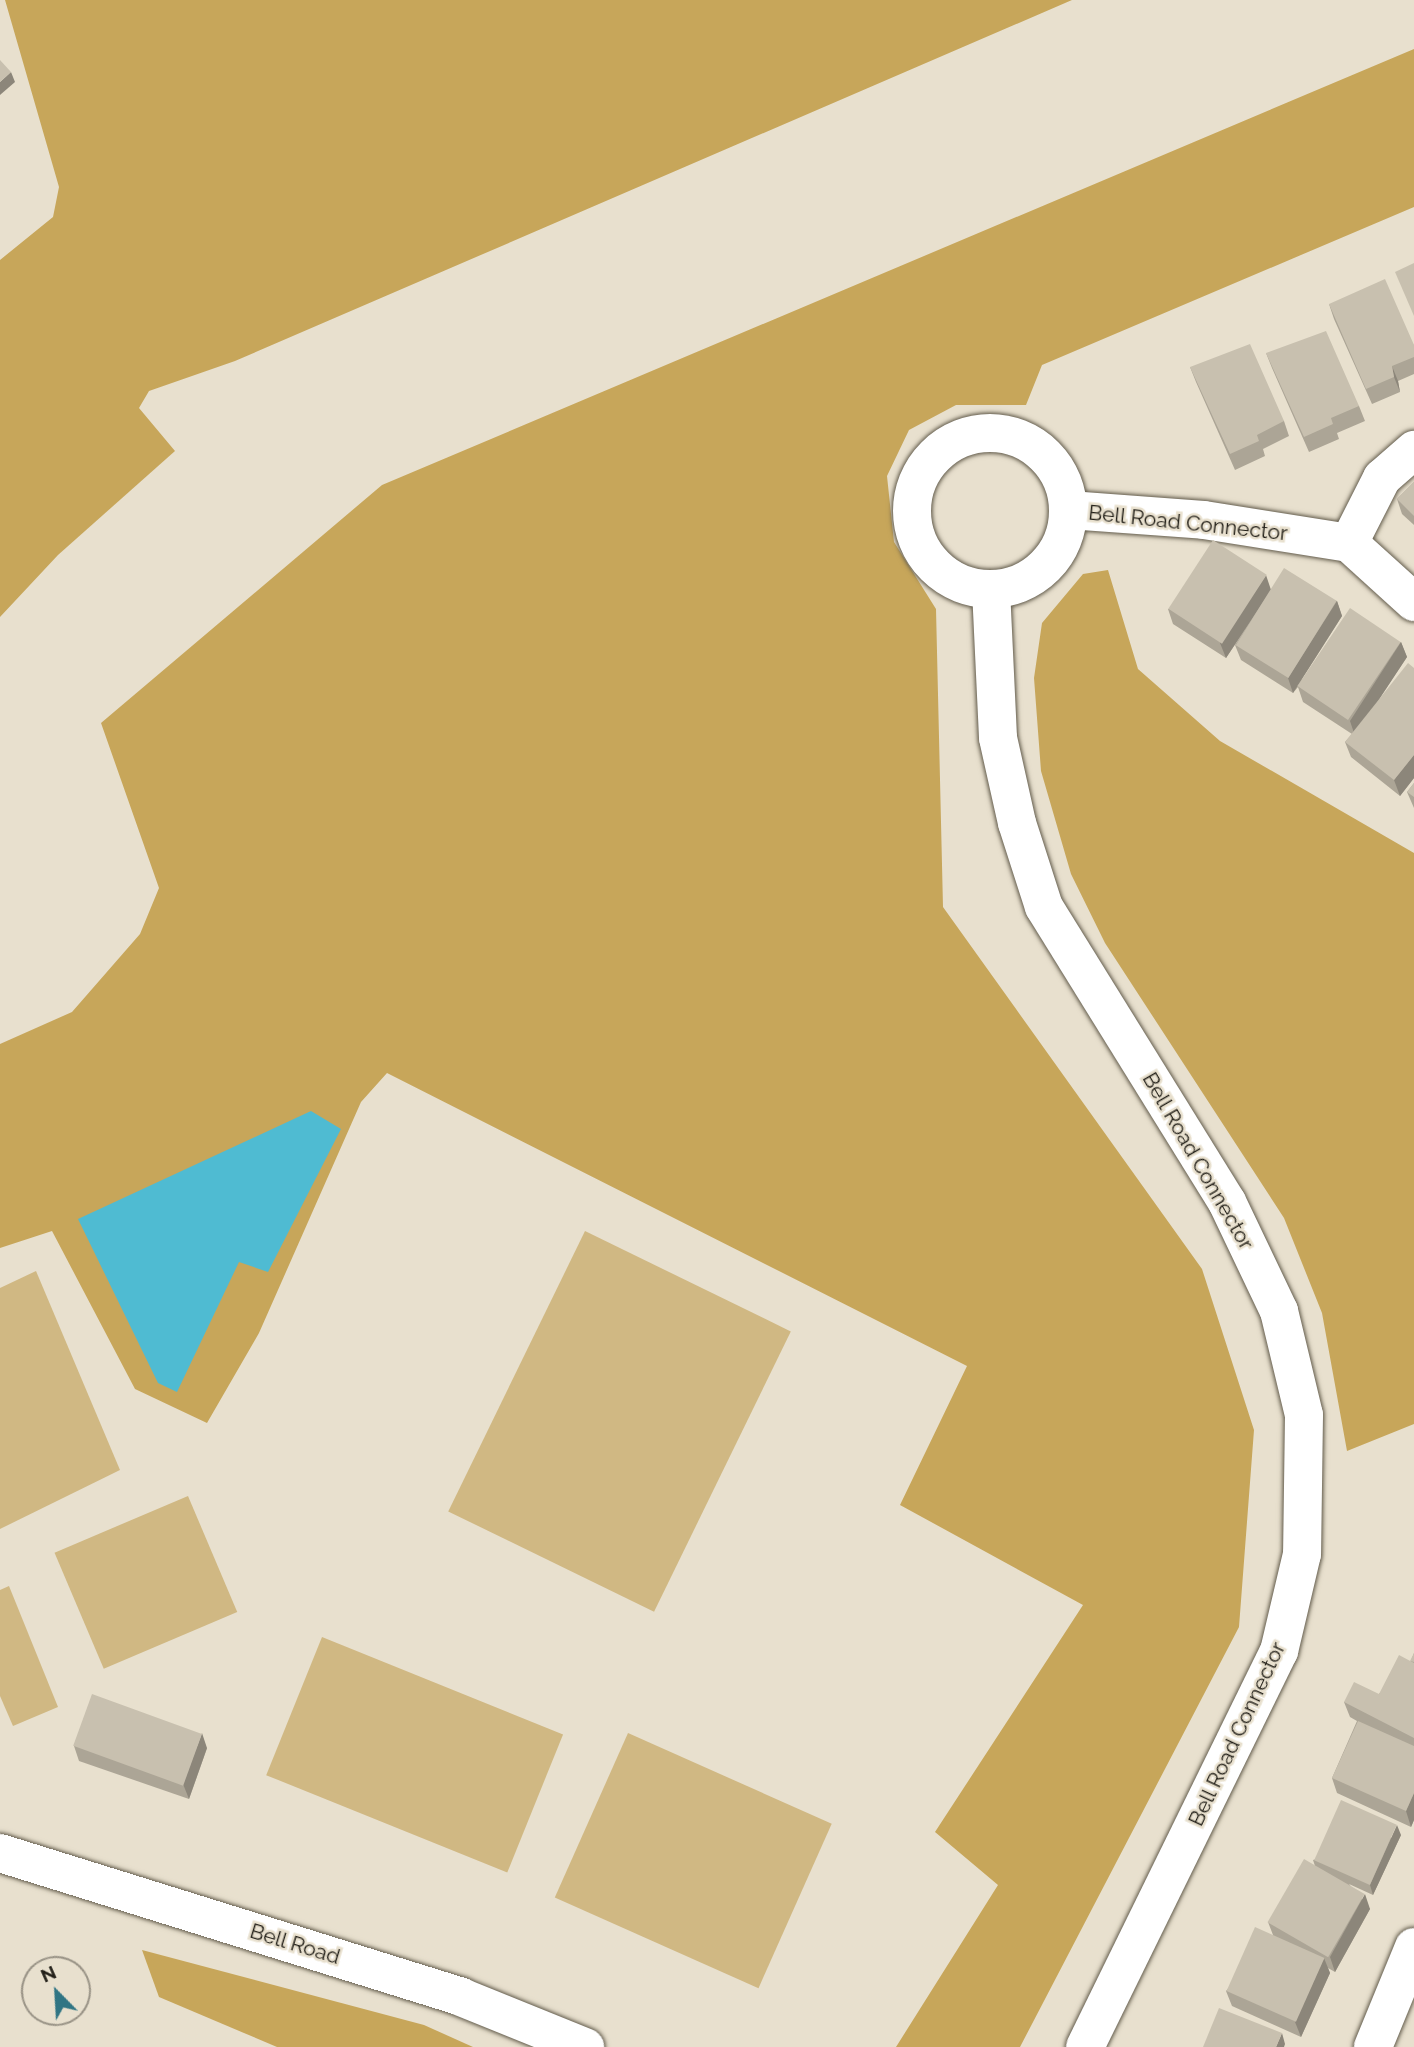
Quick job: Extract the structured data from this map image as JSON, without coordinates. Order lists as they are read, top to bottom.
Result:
{
  "streets": {
    "street": ["Bell Road Connector", "Bell Road"]
  },
  "north": "top left"
}
